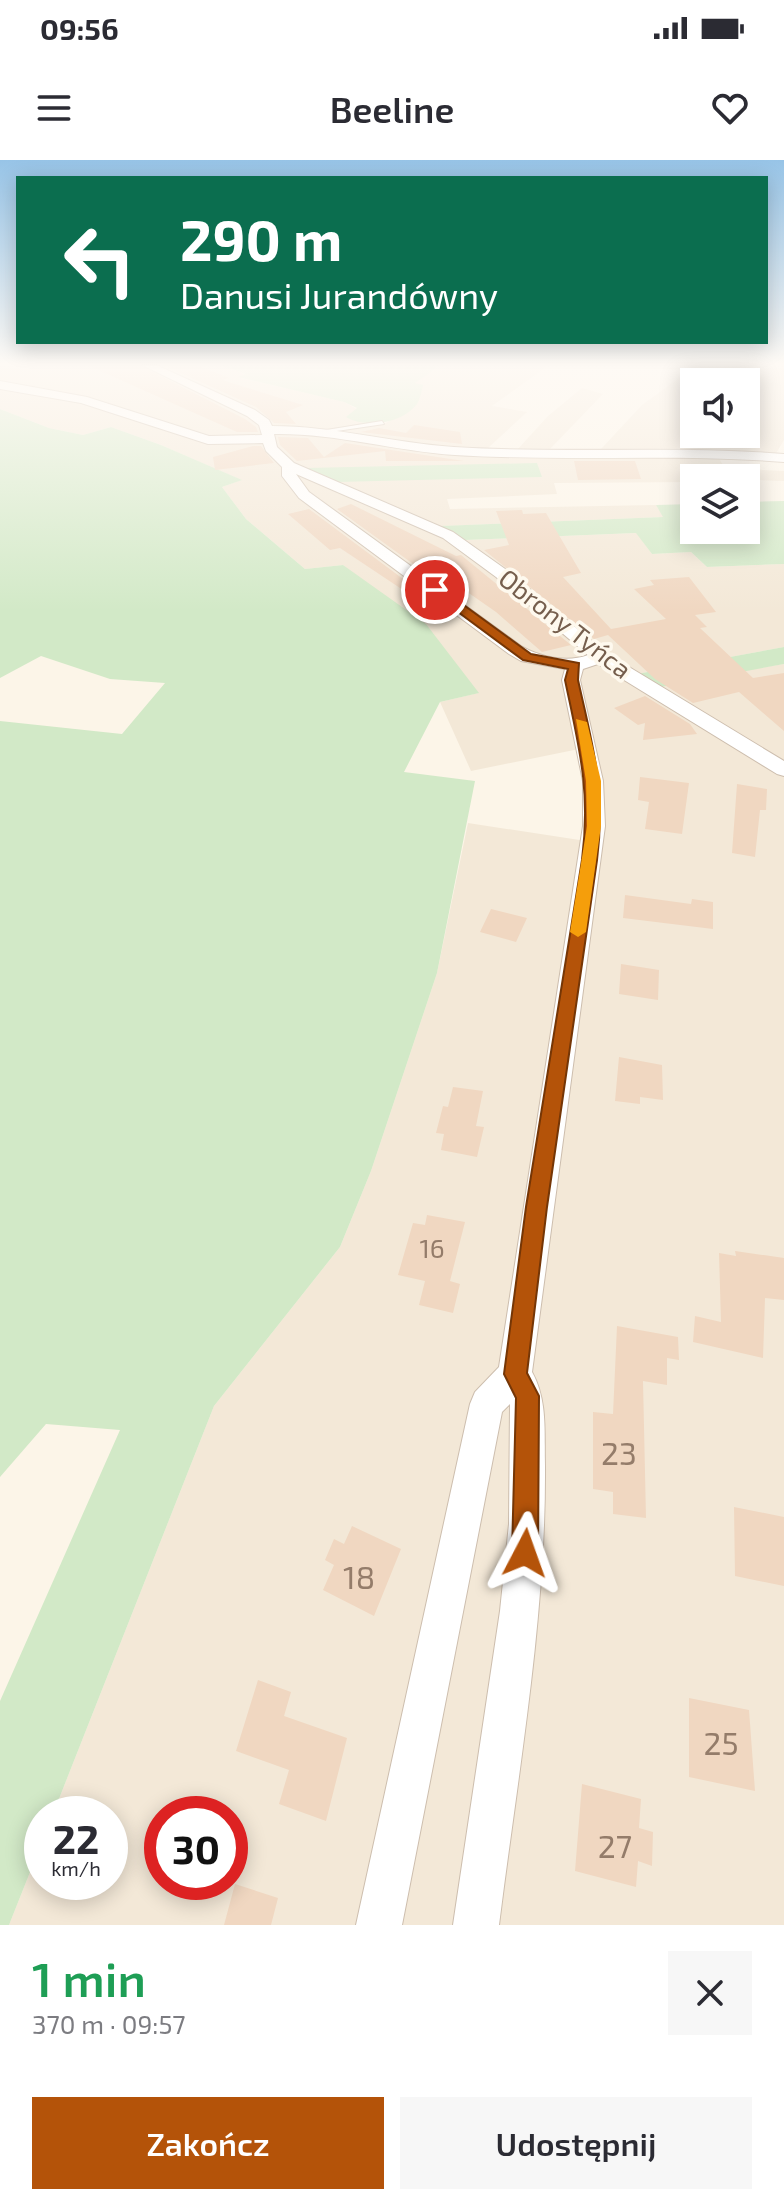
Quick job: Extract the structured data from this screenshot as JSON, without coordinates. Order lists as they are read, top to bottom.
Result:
{
  "streets": {
    "street": ["Obrony Tyńca"]
  },
  "house_numbers": [
    "16",
    "23",
    "18",
    "25",
    "27"
  ],
  "page": {
    "status": "09:56",
    "header": "Beeline",
    "turn": ["290 m", "Danusi Jurandówny"],
    "speed": "22 km/h",
    "limit": "30",
    "heading": ["1 min", "370 m · 09:57"],
    "buttons": ["Zakończ", "Udostępnij"]
  }
}
